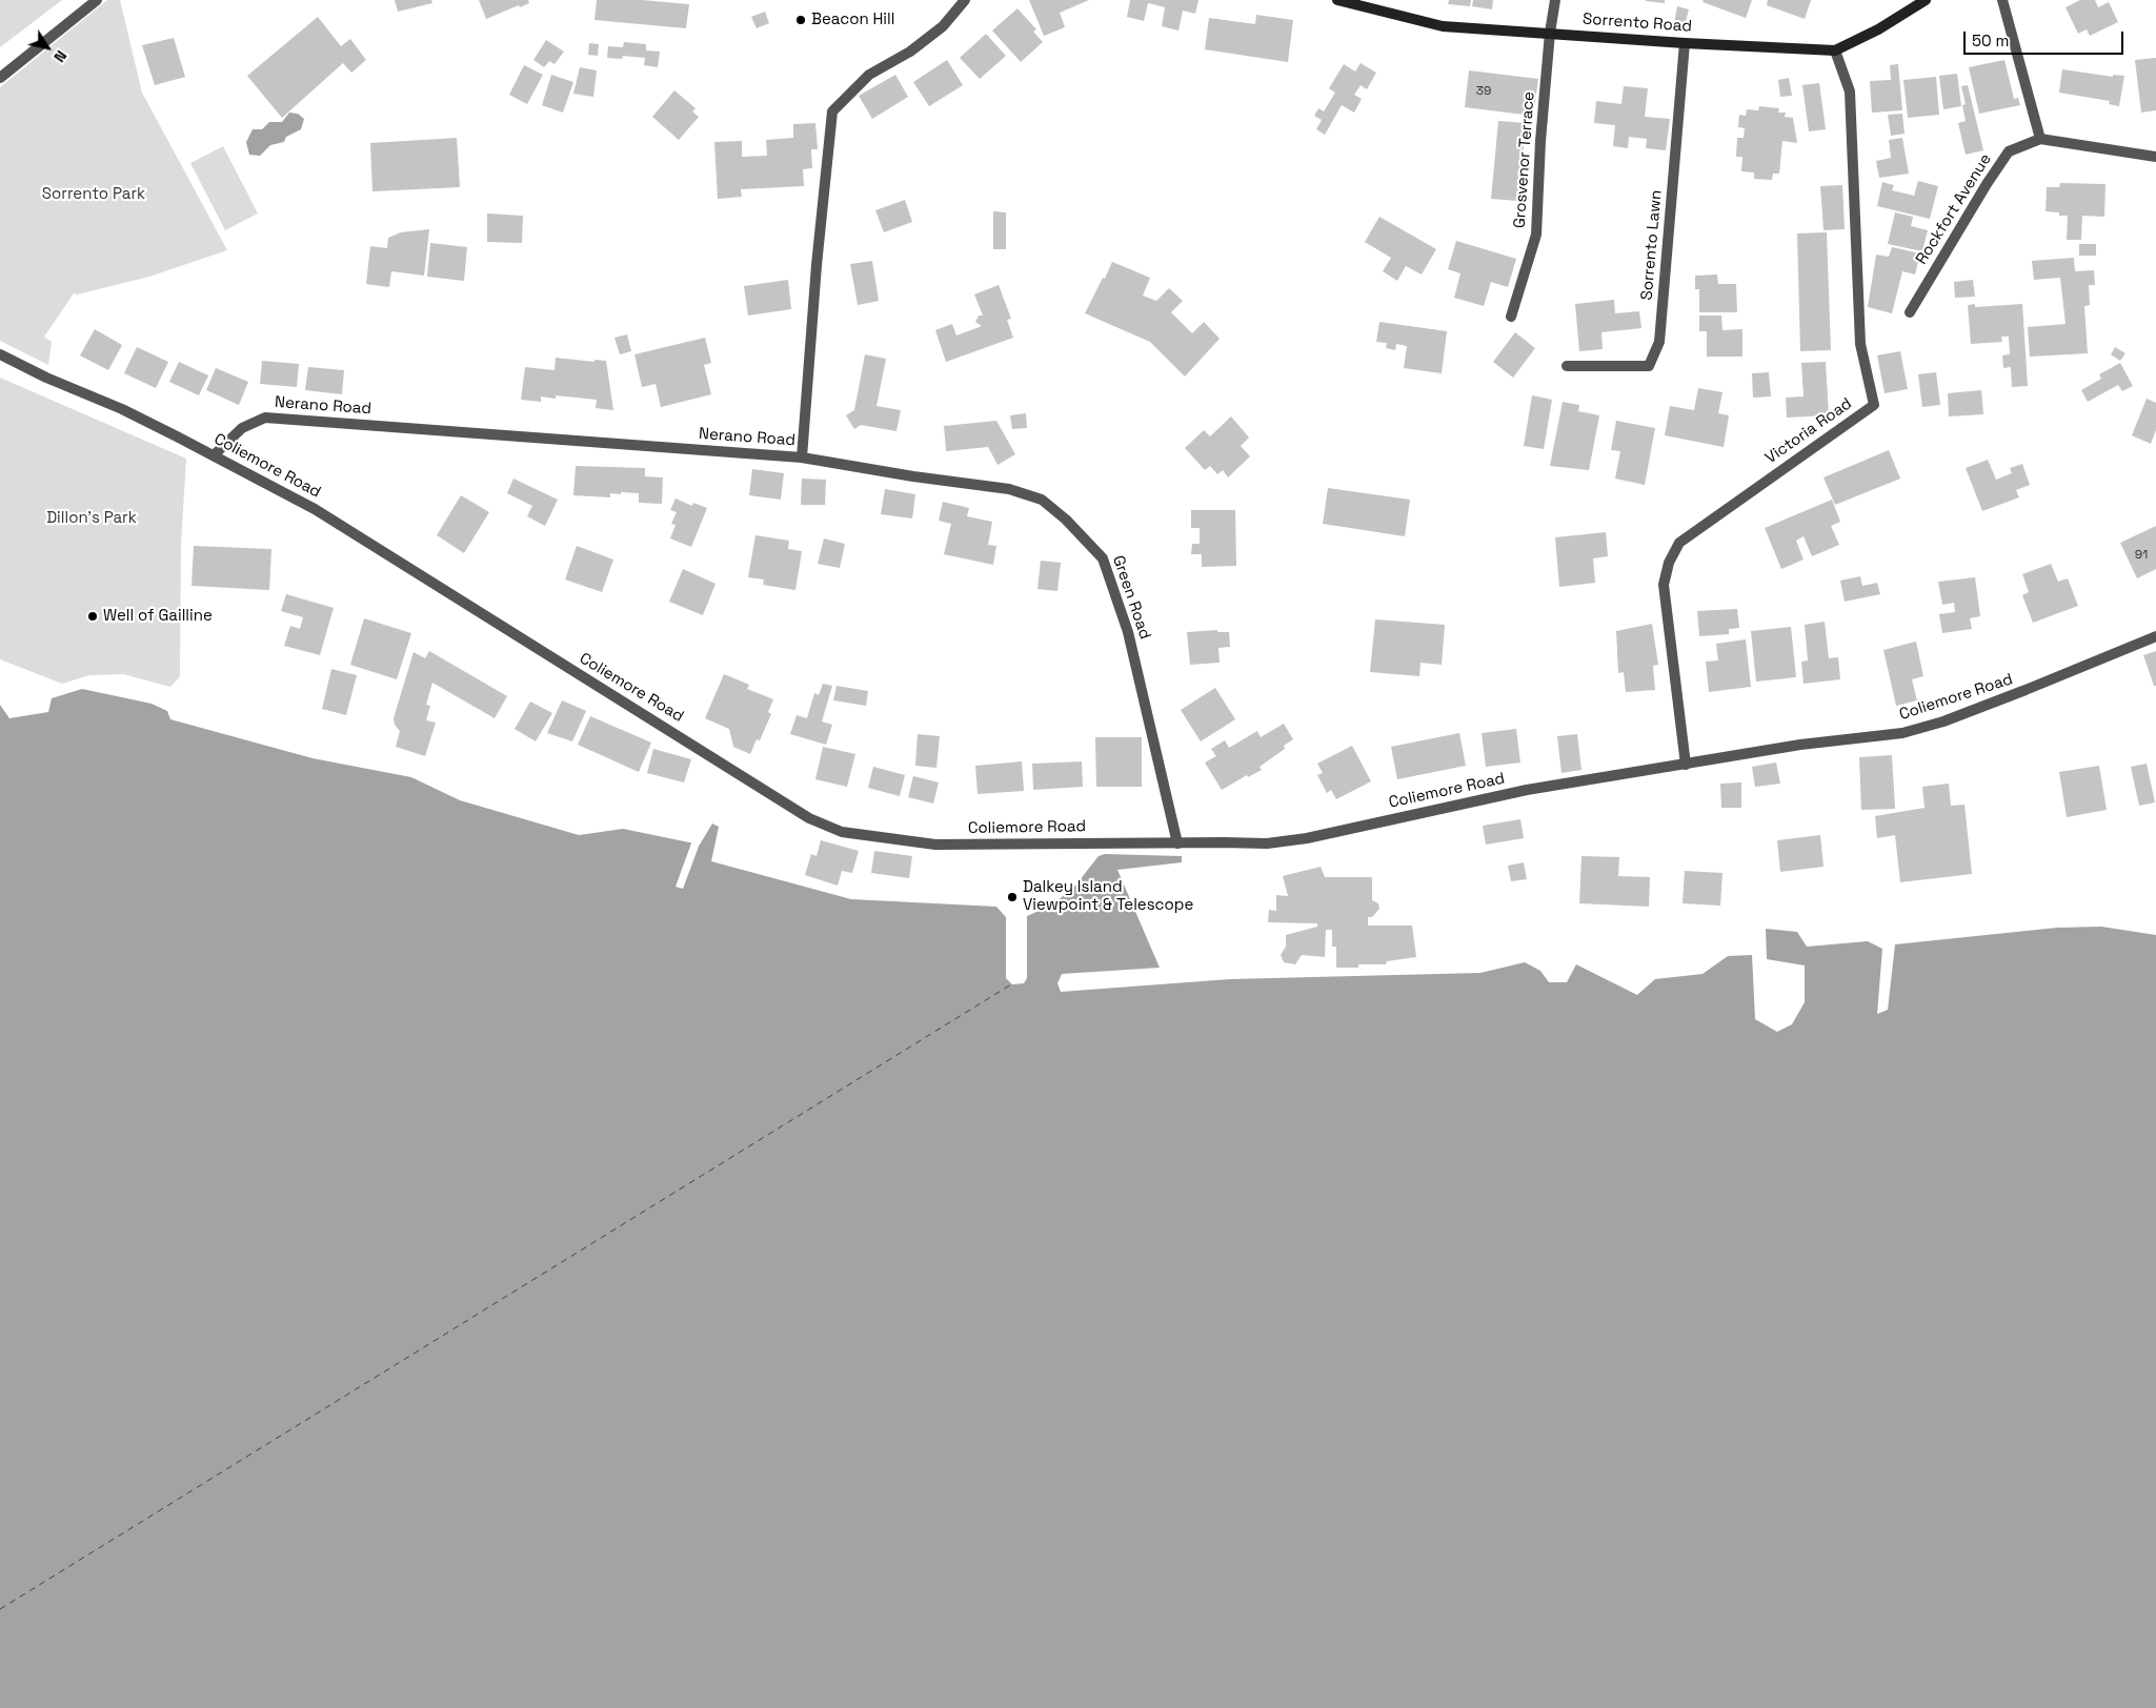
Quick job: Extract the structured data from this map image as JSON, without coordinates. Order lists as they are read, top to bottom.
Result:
{
  "streets": {
    "main road": ["Sorrento Road"],
    "street": [
      "Grosvenor Terrace",
      "Rockfort Avenue",
      "Sorrento Lawn",
      "Nerano Road",
      "Victoria Road",
      "Coliemore Road",
      "Green Road"
    ]
  },
  "crossings": [
    ["Sorrento Road", "Grosvenor Terrace"],
    ["Sorrento Road", "Sorrento Lawn"],
    ["Sorrento Road", "Victoria Road"],
    ["Nerano Road", "Coliemore Road"],
    ["Nerano Road", "Green Road"],
    ["Victoria Road", "Coliemore Road"],
    ["Coliemore Road", "Green Road"]
  ],
  "parks": ["Sorrento Park", "Dillon's Park"],
  "places": ["Beacon Hill", "Well of Gailline", "Dalkey Island Viewpoint & Telescope"],
  "house_numbers": ["39", "91"],
  "scale_bar": "50 m",
  "north": "bottom right"
}
